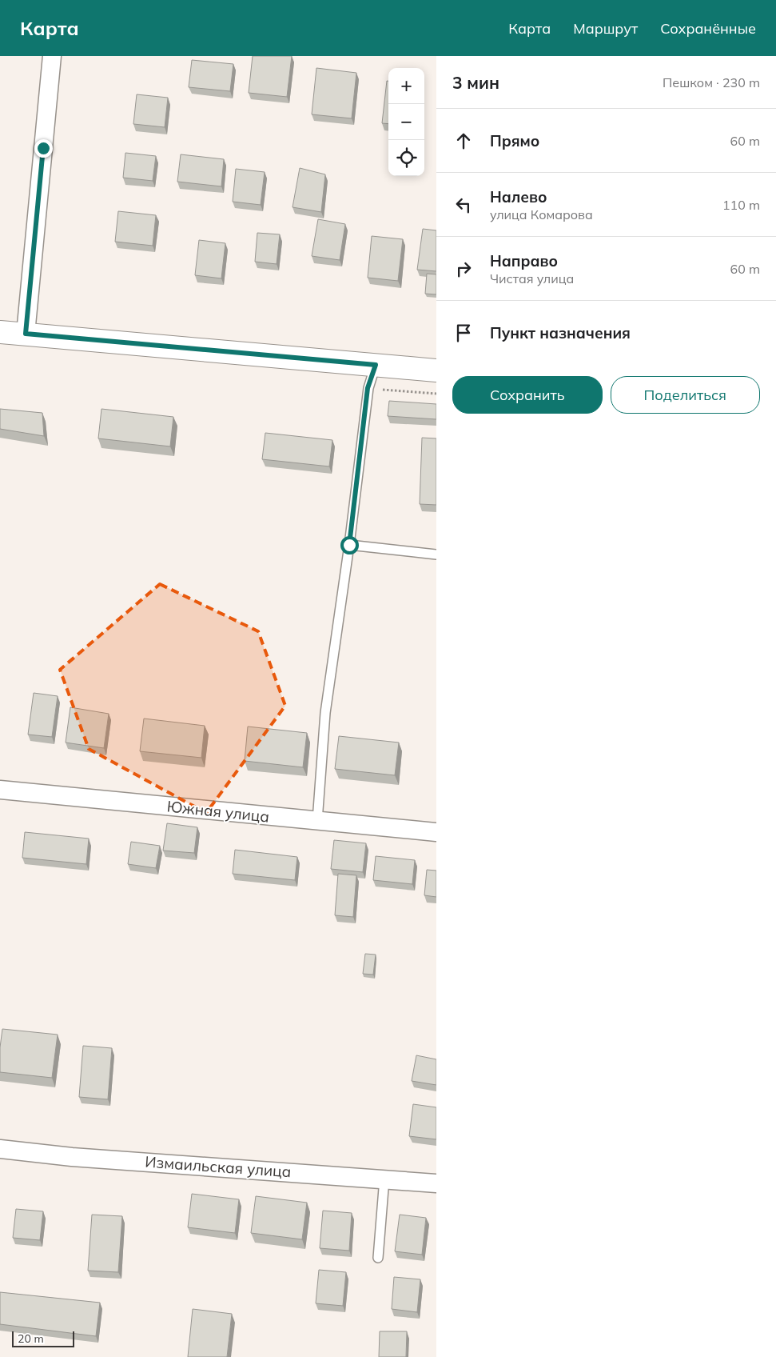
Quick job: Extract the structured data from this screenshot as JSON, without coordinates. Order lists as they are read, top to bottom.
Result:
{
  "streets": {
    "street": ["Южная улица", "Измаильская улица"]
  },
  "scale_bar": "20 m",
  "page": {
    "header": "Карта",
    "nav": ["Карта", "Маршрут", "Сохранённые"],
    "heading": ["3 мин", "Пешком · 230 m"],
    "map_buttons": ["+", "−"],
    "list": [
      ["Прямо", "60 m"],
      ["Налево", "улица Комарова", "110 m"],
      ["Направо", "Чистая улица", "60 m"],
      "Пункт назначения"
    ],
    "buttons": ["Сохранить", "Поделиться"],
    "scale": "20 m"
  }
}
